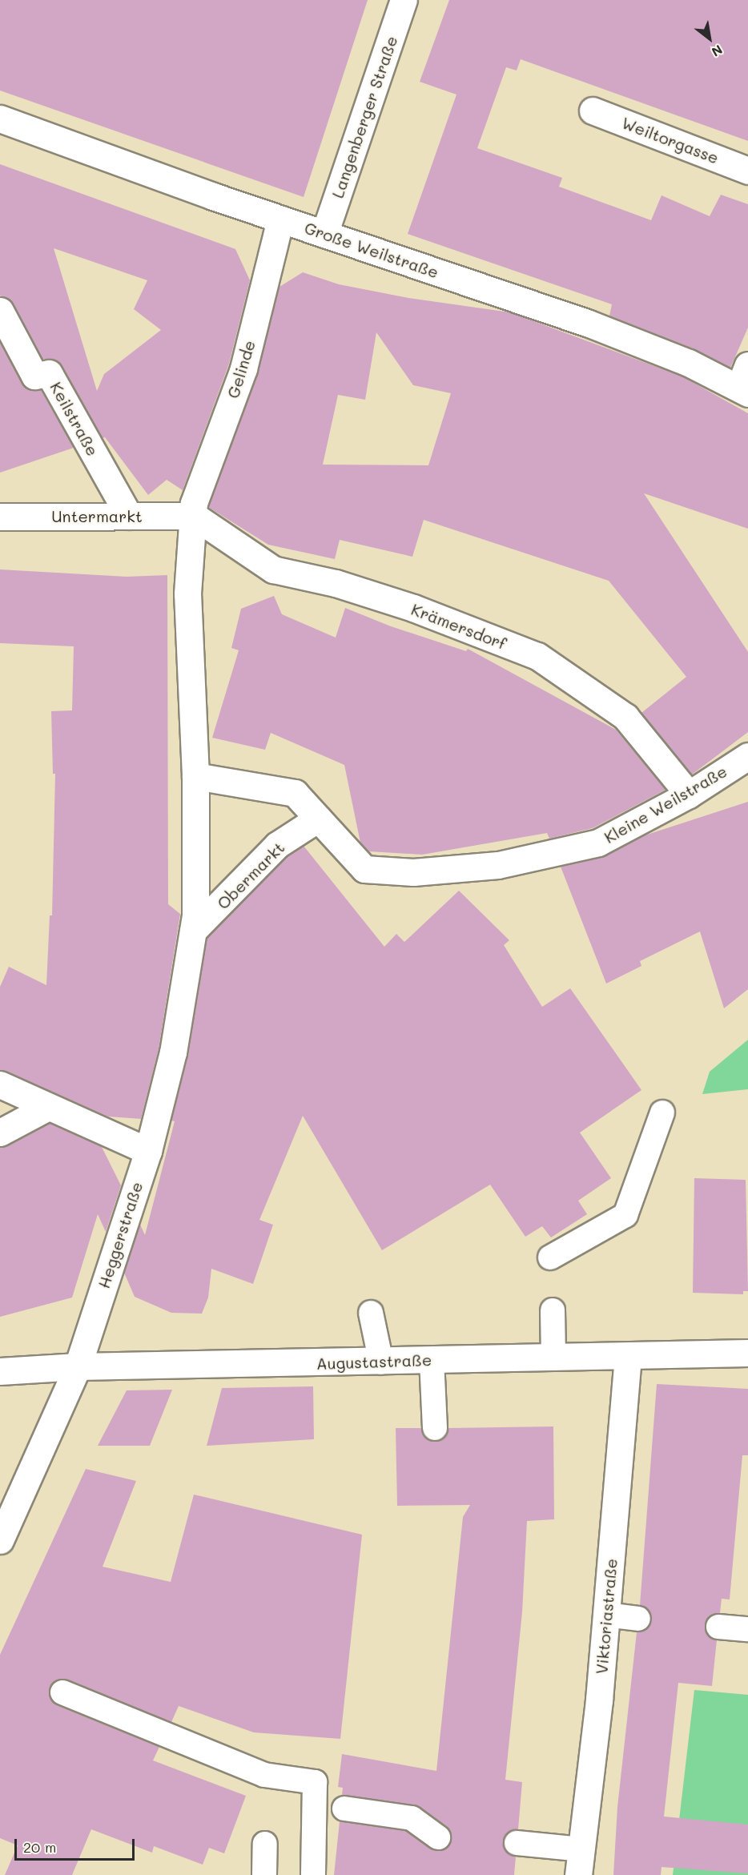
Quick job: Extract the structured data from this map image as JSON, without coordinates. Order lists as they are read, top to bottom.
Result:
{
  "streets": {
    "street": [
      "Langenberger Straße",
      "Weiltorgasse",
      "Große Weilstraße",
      "Gelinde",
      "Keilstraße",
      "Untermarkt",
      "Krämersdorf",
      "Kleine Weilstraße",
      "Obermarkt",
      "Heggerstraße",
      "Augustastraße",
      "Viktoriastraße"
    ]
  },
  "crossings": [
    ["Langenberger Straße", "Große Weilstraße"],
    ["Große Weilstraße", "Gelinde"],
    ["Gelinde", "Untermarkt"],
    ["Gelinde", "Krämersdorf"],
    ["Gelinde", "Obermarkt"],
    ["Keilstraße", "Untermarkt"],
    ["Untermarkt", "Krämersdorf"],
    ["Untermarkt", "Obermarkt"],
    ["Krämersdorf", "Kleine Weilstraße"],
    ["Krämersdorf", "Obermarkt"],
    ["Kleine Weilstraße", "Obermarkt"],
    ["Obermarkt", "Heggerstraße"],
    ["Heggerstraße", "Augustastraße"],
    ["Augustastraße", "Viktoriastraße"]
  ],
  "scale_bar": "20 m",
  "north": "bottom right"
}
